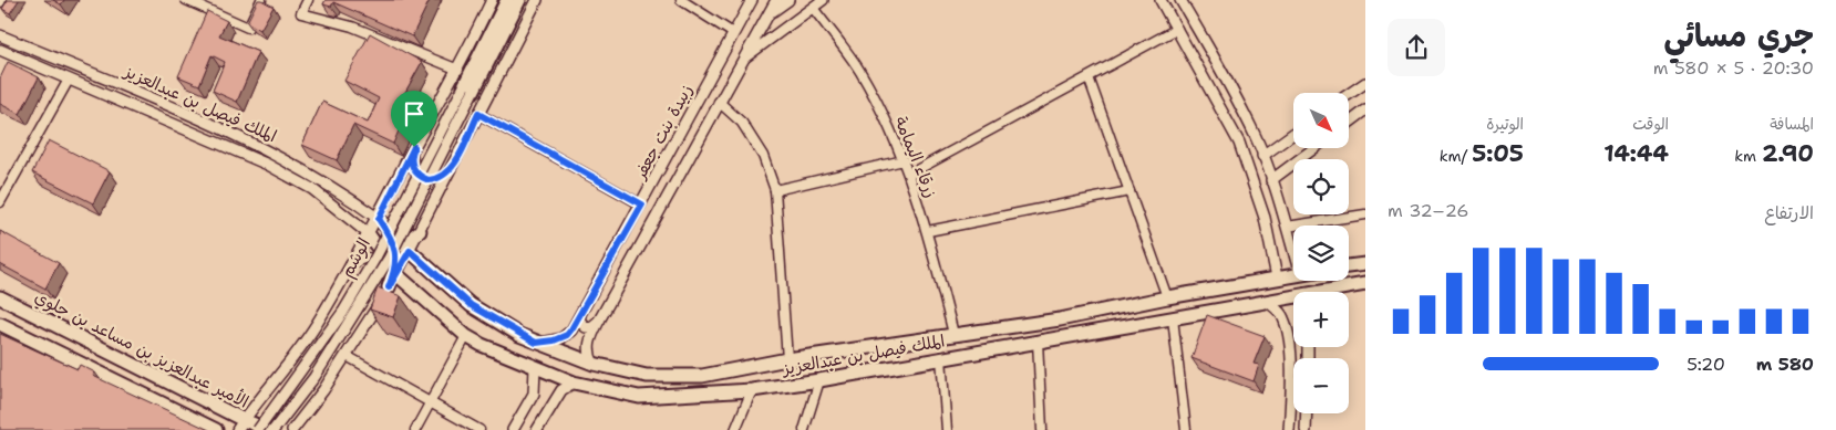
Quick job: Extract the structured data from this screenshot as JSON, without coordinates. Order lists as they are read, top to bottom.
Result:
{
  "streets": {
    "main road": ["الملك فيصل بن عبدالعزيز", "الوشم", "الأمير عبدالعزيز بن مساعد بن جلوي"],
    "street": ["زبيدة بنت جعفر", "زرقاء اليمامة"]
  },
  "crossings": [
    ["الملك فيصل بن عبدالعزيز", "زبيدة بنت جعفر"],
    ["الملك فيصل بن عبدالعزيز", "زرقاء اليمامة"],
    ["الملك فيصل بن عبدالعزيز", "الوشم"],
    ["الوشم", "الأمير عبدالعزيز بن مساعد بن جلوي"]
  ],
  "north": "bottom right",
  "page": {
    "heading": ["جري مسائي", "20:30 · 5 × 580 m"],
    "map_buttons": ["+", "−"],
    "stats": [
      ["المسافة", "2.90 km"],
      ["الوقت", "14:44"],
      ["الوتيرة", "5:05 /km"]
    ],
    "chart": ["الارتفاع", "26–32 m"],
    "list": [
      {
        "name": "580 m",
        "note": "5:20"
      }
    ]
  }
}
